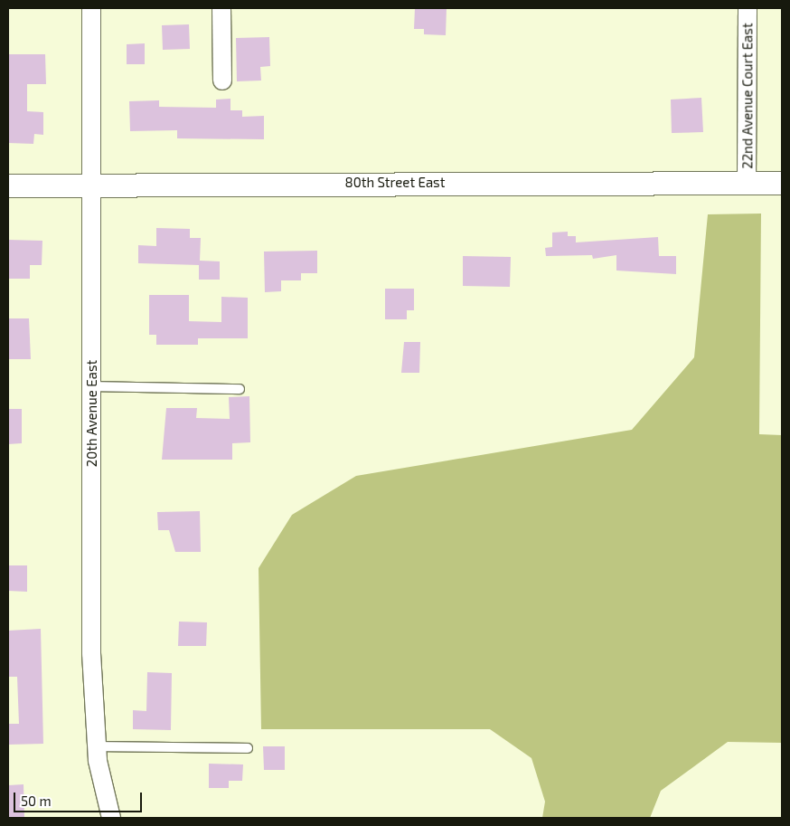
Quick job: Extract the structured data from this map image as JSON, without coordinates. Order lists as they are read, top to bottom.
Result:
{
  "streets": {
    "street": ["22nd Avenue Court East", "80th Street East", "20th Avenue East"]
  },
  "crossings": [
    ["22nd Avenue Court East", "80th Street East"],
    ["80th Street East", "20th Avenue East"]
  ],
  "scale_bar": "50 m"
}
